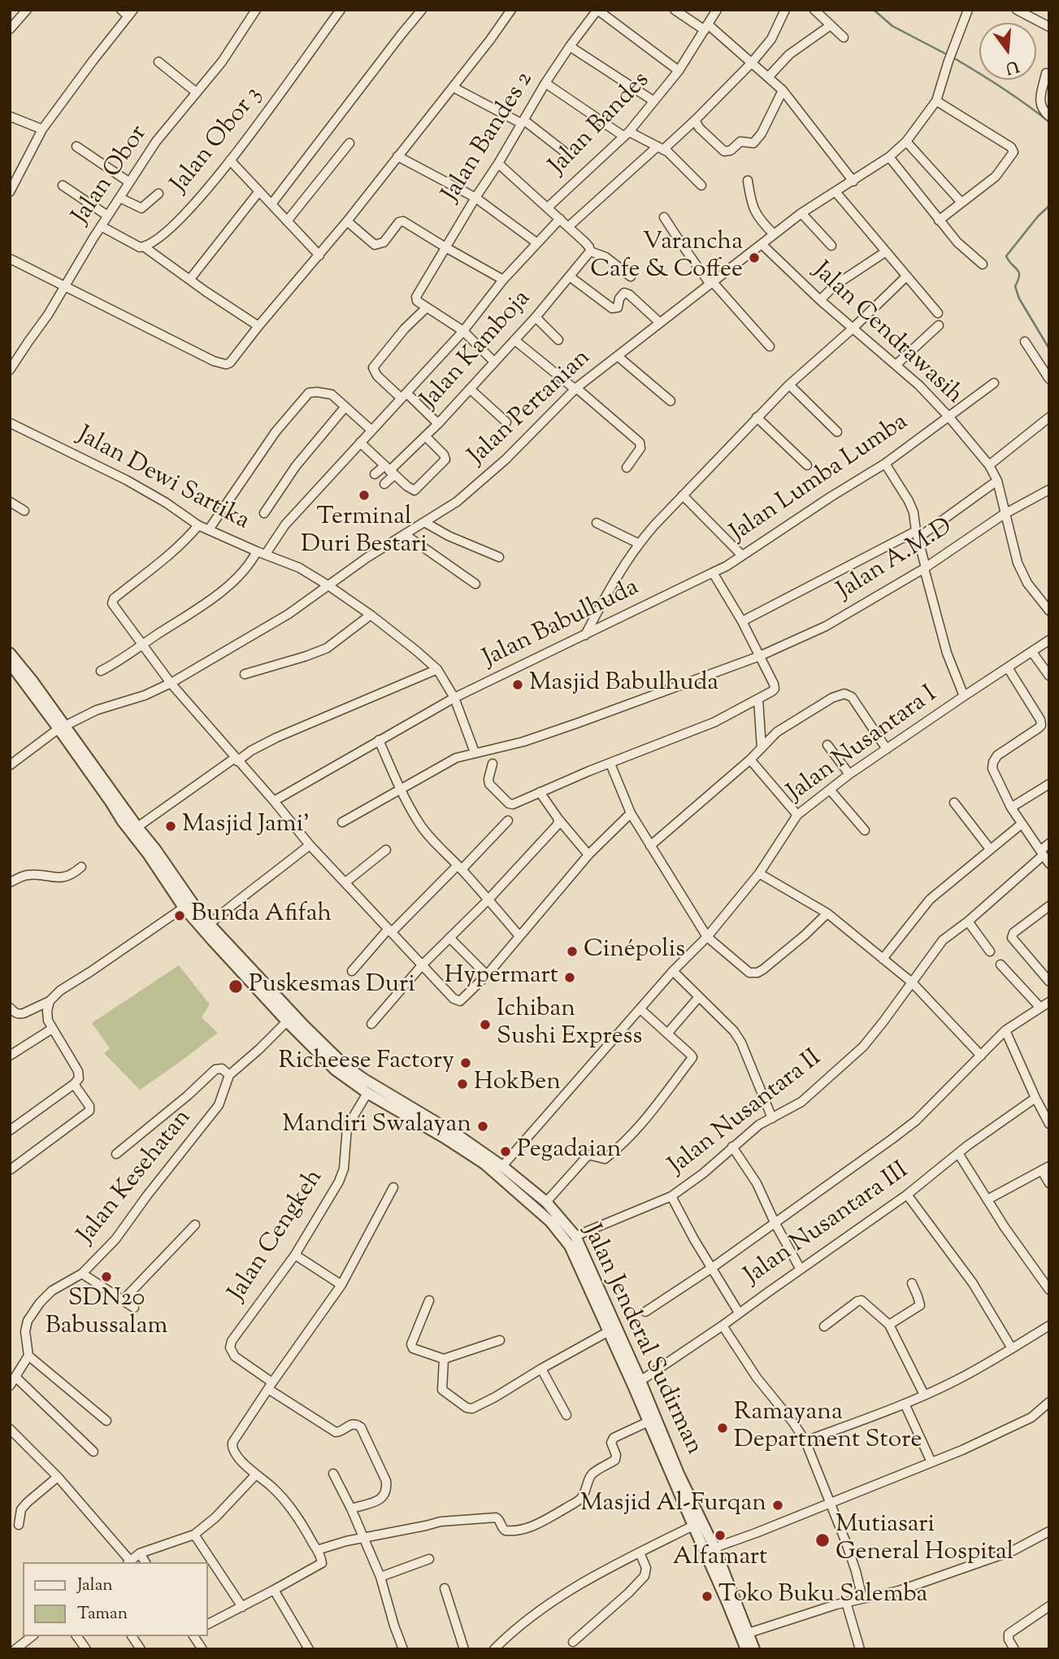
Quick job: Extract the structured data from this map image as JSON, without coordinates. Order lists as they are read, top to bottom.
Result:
{
  "streets": {
    "street": [
      "Jalan Bandes",
      "Jalan Bandes 2",
      "Jalan Obor 3",
      "Jalan Obor",
      "Jalan Cendrawasih",
      "Jalan Kamboja",
      "Jalan Pertanian",
      "Jalan Lumba Lumba",
      "Jalan Dewi Sartika",
      "Jalan A.M.D",
      "Jalan Babulhuda",
      "Jalan Nusantara I",
      "Jalan Nusantara II",
      "Jalan Kesehatan",
      "Jalan Nusantara III",
      "Jalan Cengkeh",
      "Jalan Jenderal Sudirman"
    ]
  },
  "crossings": [
    ["Jalan Cendrawasih", "Jalan Pertanian"],
    ["Jalan Cendrawasih", "Jalan Lumba Lumba"],
    ["Jalan Cendrawasih", "Jalan A.M.D"],
    ["Jalan Pertanian", "Jalan Dewi Sartika"],
    ["Jalan Pertanian", "Jalan Jenderal Sudirman"],
    ["Jalan Lumba Lumba", "Jalan Babulhuda"],
    ["Jalan Dewi Sartika", "Jalan A.M.D"],
    ["Jalan Dewi Sartika", "Jalan Babulhuda"],
    ["Jalan Nusantara I", "Jalan Jenderal Sudirman"],
    ["Jalan Nusantara II", "Jalan Jenderal Sudirman"],
    ["Jalan Kesehatan", "Jalan Jenderal Sudirman"],
    ["Jalan Nusantara III", "Jalan Jenderal Sudirman"],
    ["Jalan Cengkeh", "Jalan Jenderal Sudirman"]
  ],
  "places": [
    "Varancha Cafe & Coffee",
    "Terminal Duri Bestari",
    "Masjid Babulhuda",
    "Masjid Jami'",
    "Bunda Afifah",
    "Cinépolis",
    "Hypermart",
    "Puskesmas Duri",
    "Ichiban Sushi Express",
    "Richeese Factory",
    "HokBen",
    "Mandiri Swalayan",
    "Pegadaian",
    "SDN20 Babussalam",
    "Ramayana Department Store",
    "Masjid Al-Furqan",
    "Alfamart",
    "Mutiasari General Hospital",
    "Toko Buku Salemba"
  ],
  "legend": ["Jalan", "Taman"],
  "north": "bottom"
}
